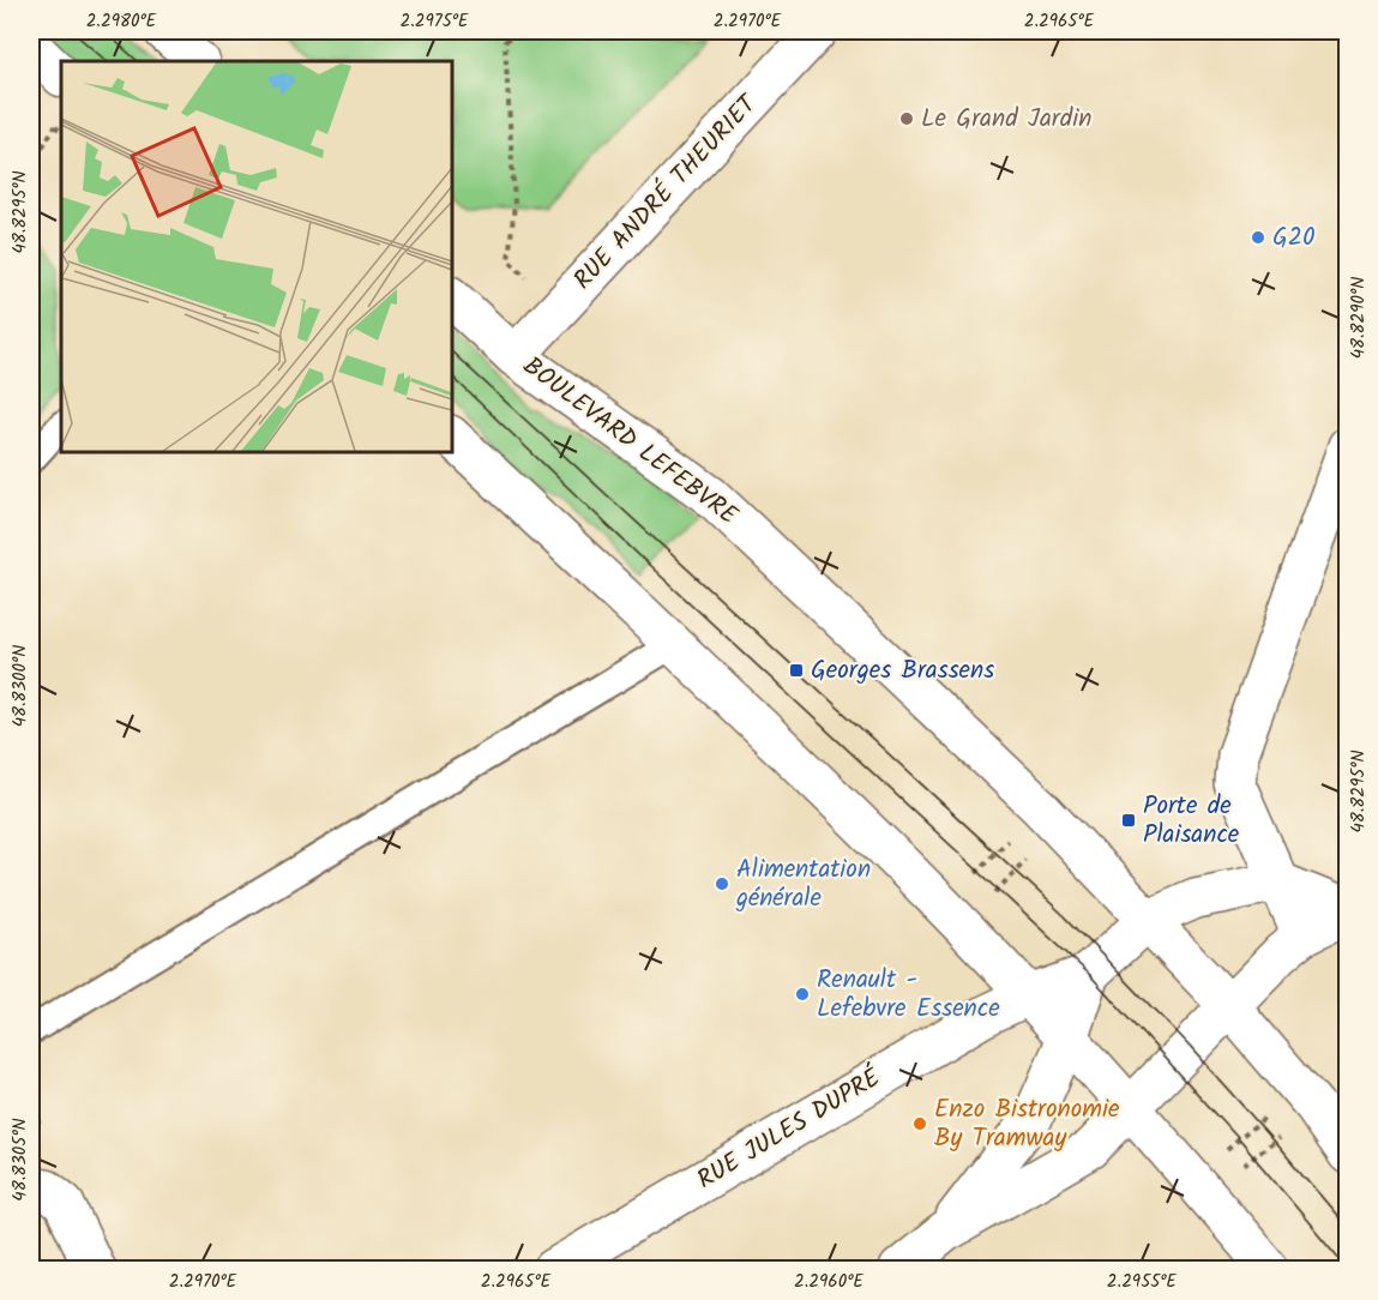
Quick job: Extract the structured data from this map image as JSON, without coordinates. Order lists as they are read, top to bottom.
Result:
{
  "streets": {
    "main road": ["RUE ANDRÉ THEURIET", "BOULEVARD LEFEBVRE", "RUE JULES DUPRÉ"]
  },
  "crossings": [
    ["RUE ANDRÉ THEURIET", "BOULEVARD LEFEBVRE"]
  ],
  "places": {
    "other": [
      "Le Grand Jardin",
      "G20",
      "Alimentation générale",
      "Renault - Lefebvre Essence",
      "Enzo Bistronomie By Tramway"
    ],
    "transit": ["Georges Brassens", "Porte de Plaisance"]
  },
  "coordinates": [
    "2.2980°E",
    "2.2975°E",
    "2.2970°E",
    "2.2965°E",
    "48.8295°N",
    "48.8290°N",
    "48.8300°N",
    "48.8305°N",
    "2.2960°E",
    "2.2955°E"
  ]
}
